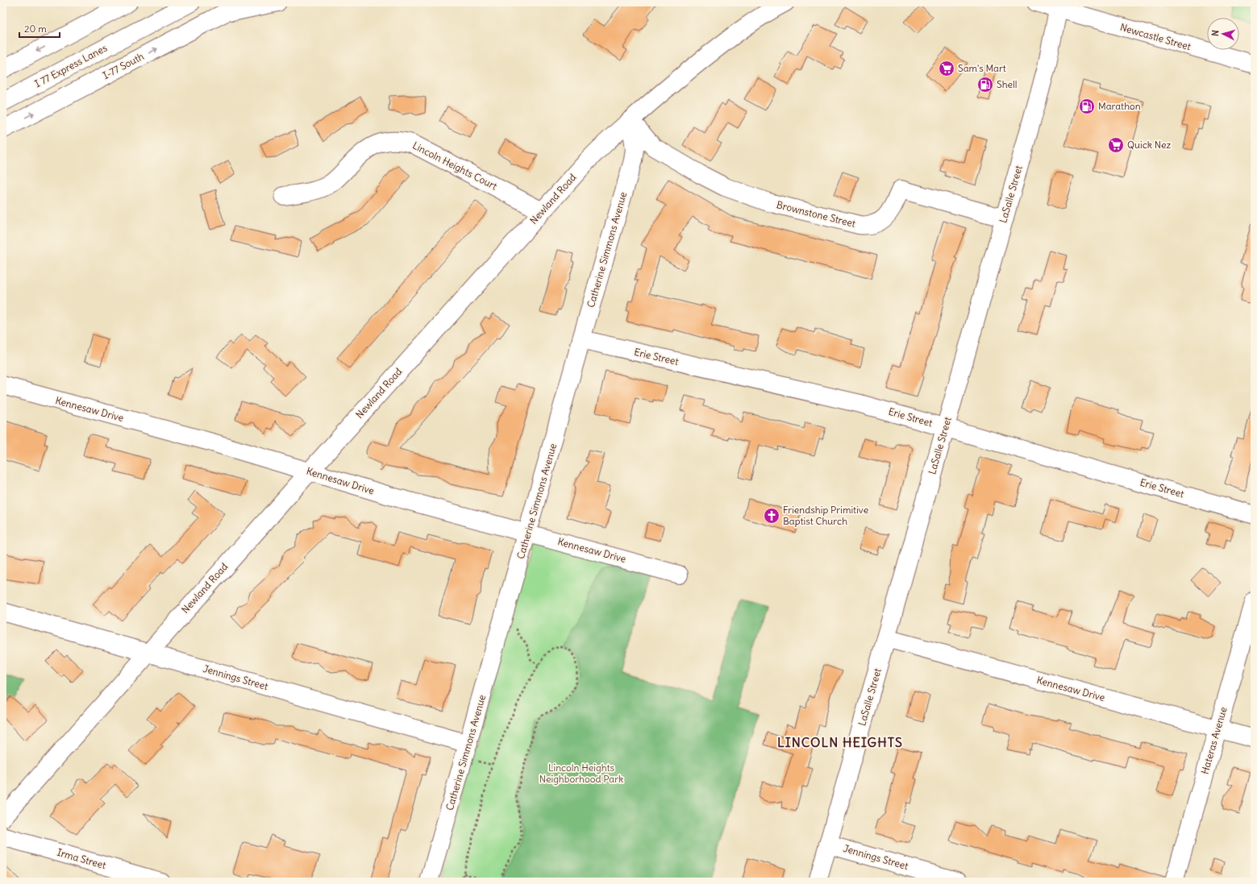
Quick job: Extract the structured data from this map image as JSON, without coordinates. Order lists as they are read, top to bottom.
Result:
{
  "streets": {
    "main road": [
      "Newcastle Street",
      "I 77 Express Lanes",
      "I-77 South",
      "Lincoln Heights Court",
      "LaSalle Street",
      "Newland Road",
      "Brownstone Street",
      "Catherine Simmons Avenue",
      "Erie Street",
      "Kennesaw Drive",
      "Jennings Street",
      "Hateras Avenue",
      "Irma Street"
    ]
  },
  "crossings": [
    ["Newcastle Street", "LaSalle Street"],
    ["Lincoln Heights Court", "Newland Road"],
    ["LaSalle Street", "Brownstone Street"],
    ["LaSalle Street", "Erie Street"],
    ["LaSalle Street", "Kennesaw Drive"],
    ["LaSalle Street", "Jennings Street"],
    ["Newland Road", "Brownstone Street"],
    ["Newland Road", "Catherine Simmons Avenue"],
    ["Newland Road", "Kennesaw Drive"],
    ["Newland Road", "Jennings Street"],
    ["Brownstone Street", "Catherine Simmons Avenue"],
    ["Catherine Simmons Avenue", "Erie Street"],
    ["Catherine Simmons Avenue", "Kennesaw Drive"],
    ["Catherine Simmons Avenue", "Jennings Street"],
    ["Kennesaw Drive", "Hateras Avenue"]
  ],
  "districts": ["LINCOLN HEIGHTS"],
  "parks": ["Lincoln Heights Neighborhood Park"],
  "places": {
    "supermarket": ["Sam's Mart", "Quick Nez"],
    "fuel station": ["Shell", "Marathon"],
    "church": ["Friendship Primitive Baptist Church"]
  },
  "scale_bar": "20 m",
  "north": "left"
}
